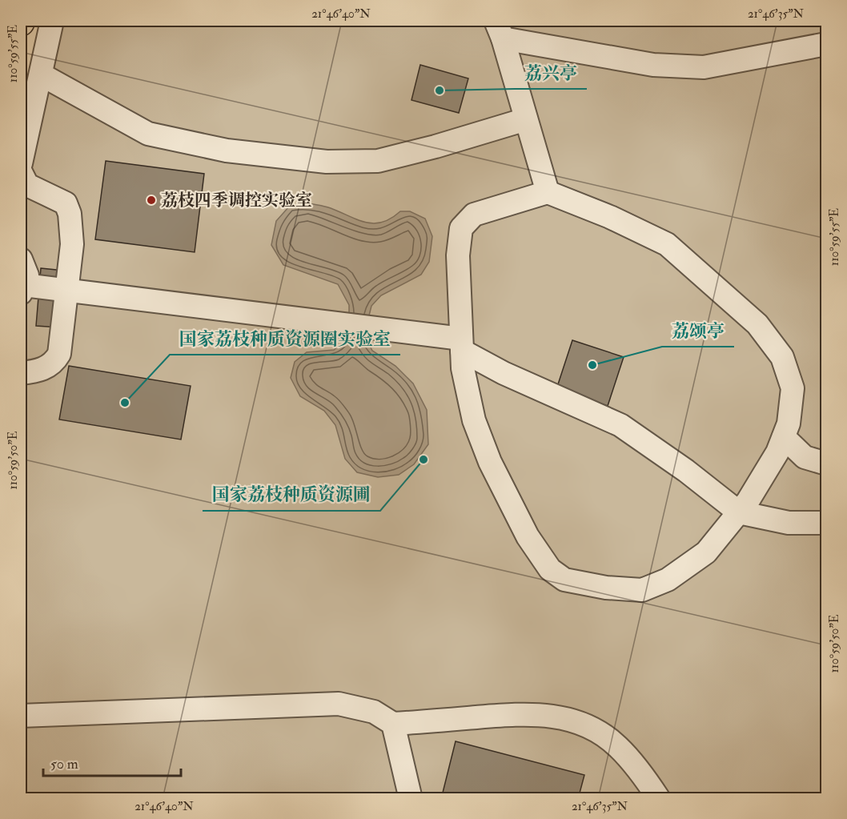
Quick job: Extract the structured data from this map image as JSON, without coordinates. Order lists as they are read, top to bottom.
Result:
{
  "places": [
    "荔兴亭",
    "荔枝四季调控实验室",
    "荔颂亭",
    "国家荔枝种质资源圈实验室",
    "国家荔枝种质资源圃"
  ],
  "scale_bar": "50 m",
  "coordinates": [
    "21°46'40\"N",
    "21°46'35\"N",
    "110°59'55\"E",
    "110°59'50\"E"
  ]
}
